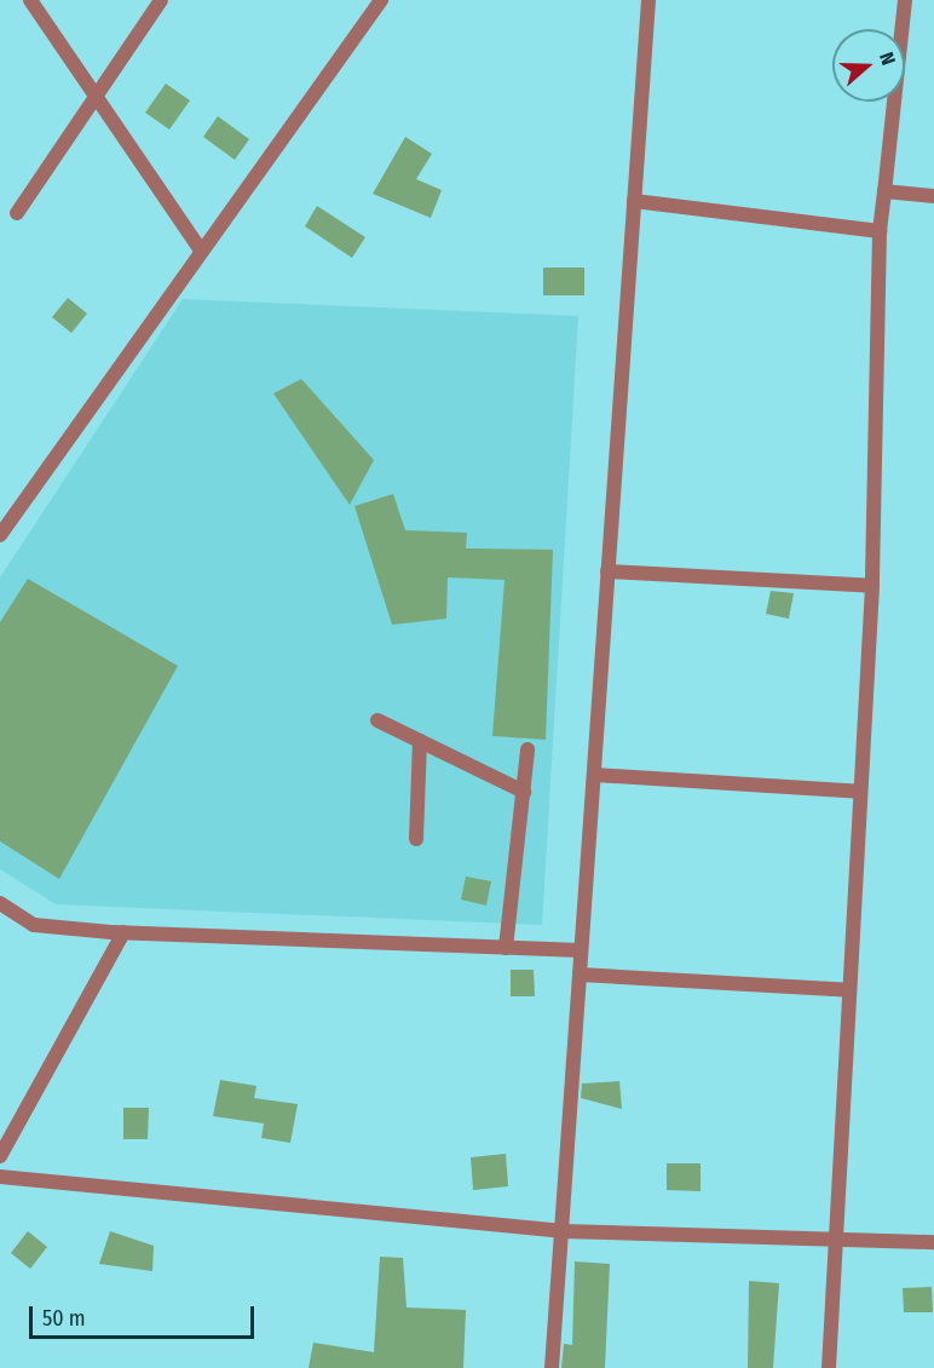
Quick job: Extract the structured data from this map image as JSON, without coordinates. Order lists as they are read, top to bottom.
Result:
{
  "scale_bar": "50 m",
  "north": "right"
}
